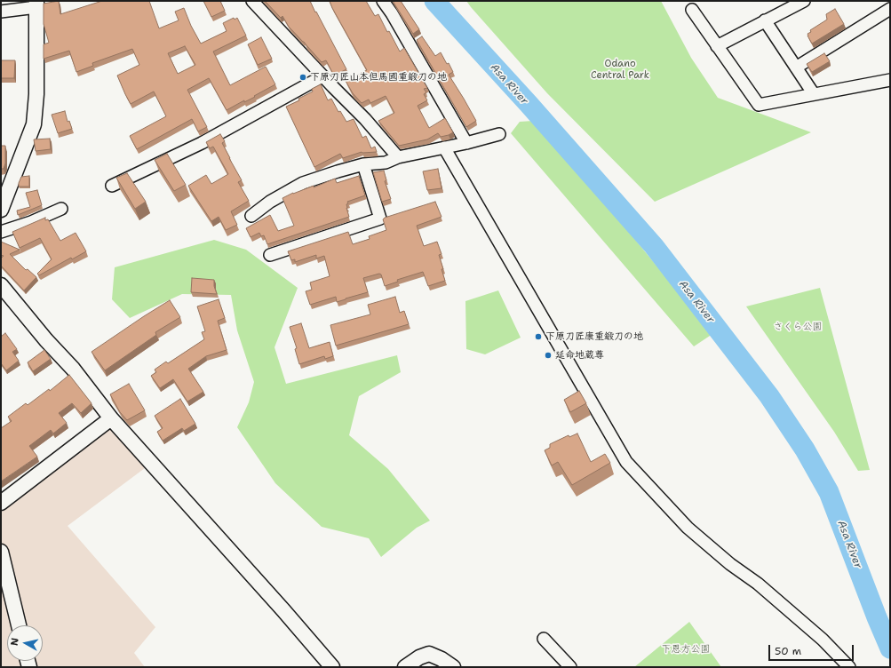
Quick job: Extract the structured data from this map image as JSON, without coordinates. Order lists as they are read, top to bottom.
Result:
{
  "water": ["Asa River"],
  "parks": ["Odano Central Park", "さくら公園", "下恩方公園"],
  "places": ["下原刀匠山本但馬國重鍛刀の地", "下原刀匠康重鍛刀の地", "延命地蔵尊"],
  "scale_bar": "50 m",
  "north": "left"
}
